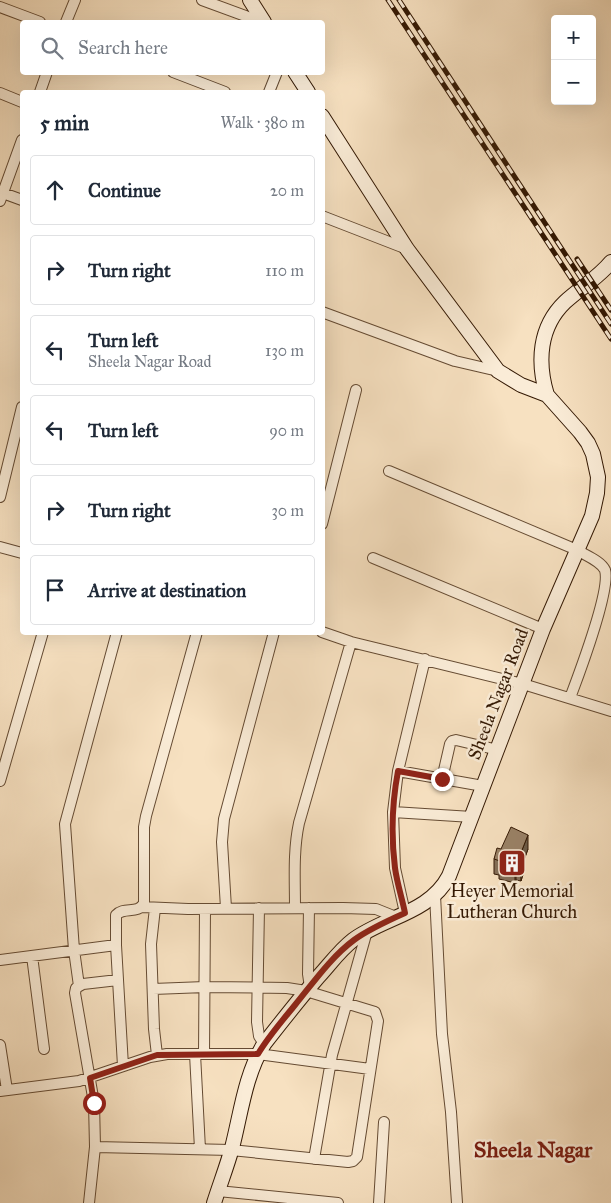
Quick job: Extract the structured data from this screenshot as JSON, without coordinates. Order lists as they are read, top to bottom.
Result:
{
  "streets": {
    "main road": ["Sheela Nagar Road"]
  },
  "districts": ["Sheela Nagar"],
  "places": {
    "building": ["Heyer Memorial Lutheran Church"]
  },
  "page": {
    "map_buttons": ["+", "−"],
    "search": "Search here",
    "heading": ["5 min", "Walk · 380 m"],
    "list": [
      ["Continue", "20 m"],
      ["Turn right", "110 m"],
      ["Turn left", "Sheela Nagar Road", "130 m"],
      ["Turn left", "90 m"],
      ["Turn right", "30 m"],
      "Arrive at destination"
    ]
  }
}
